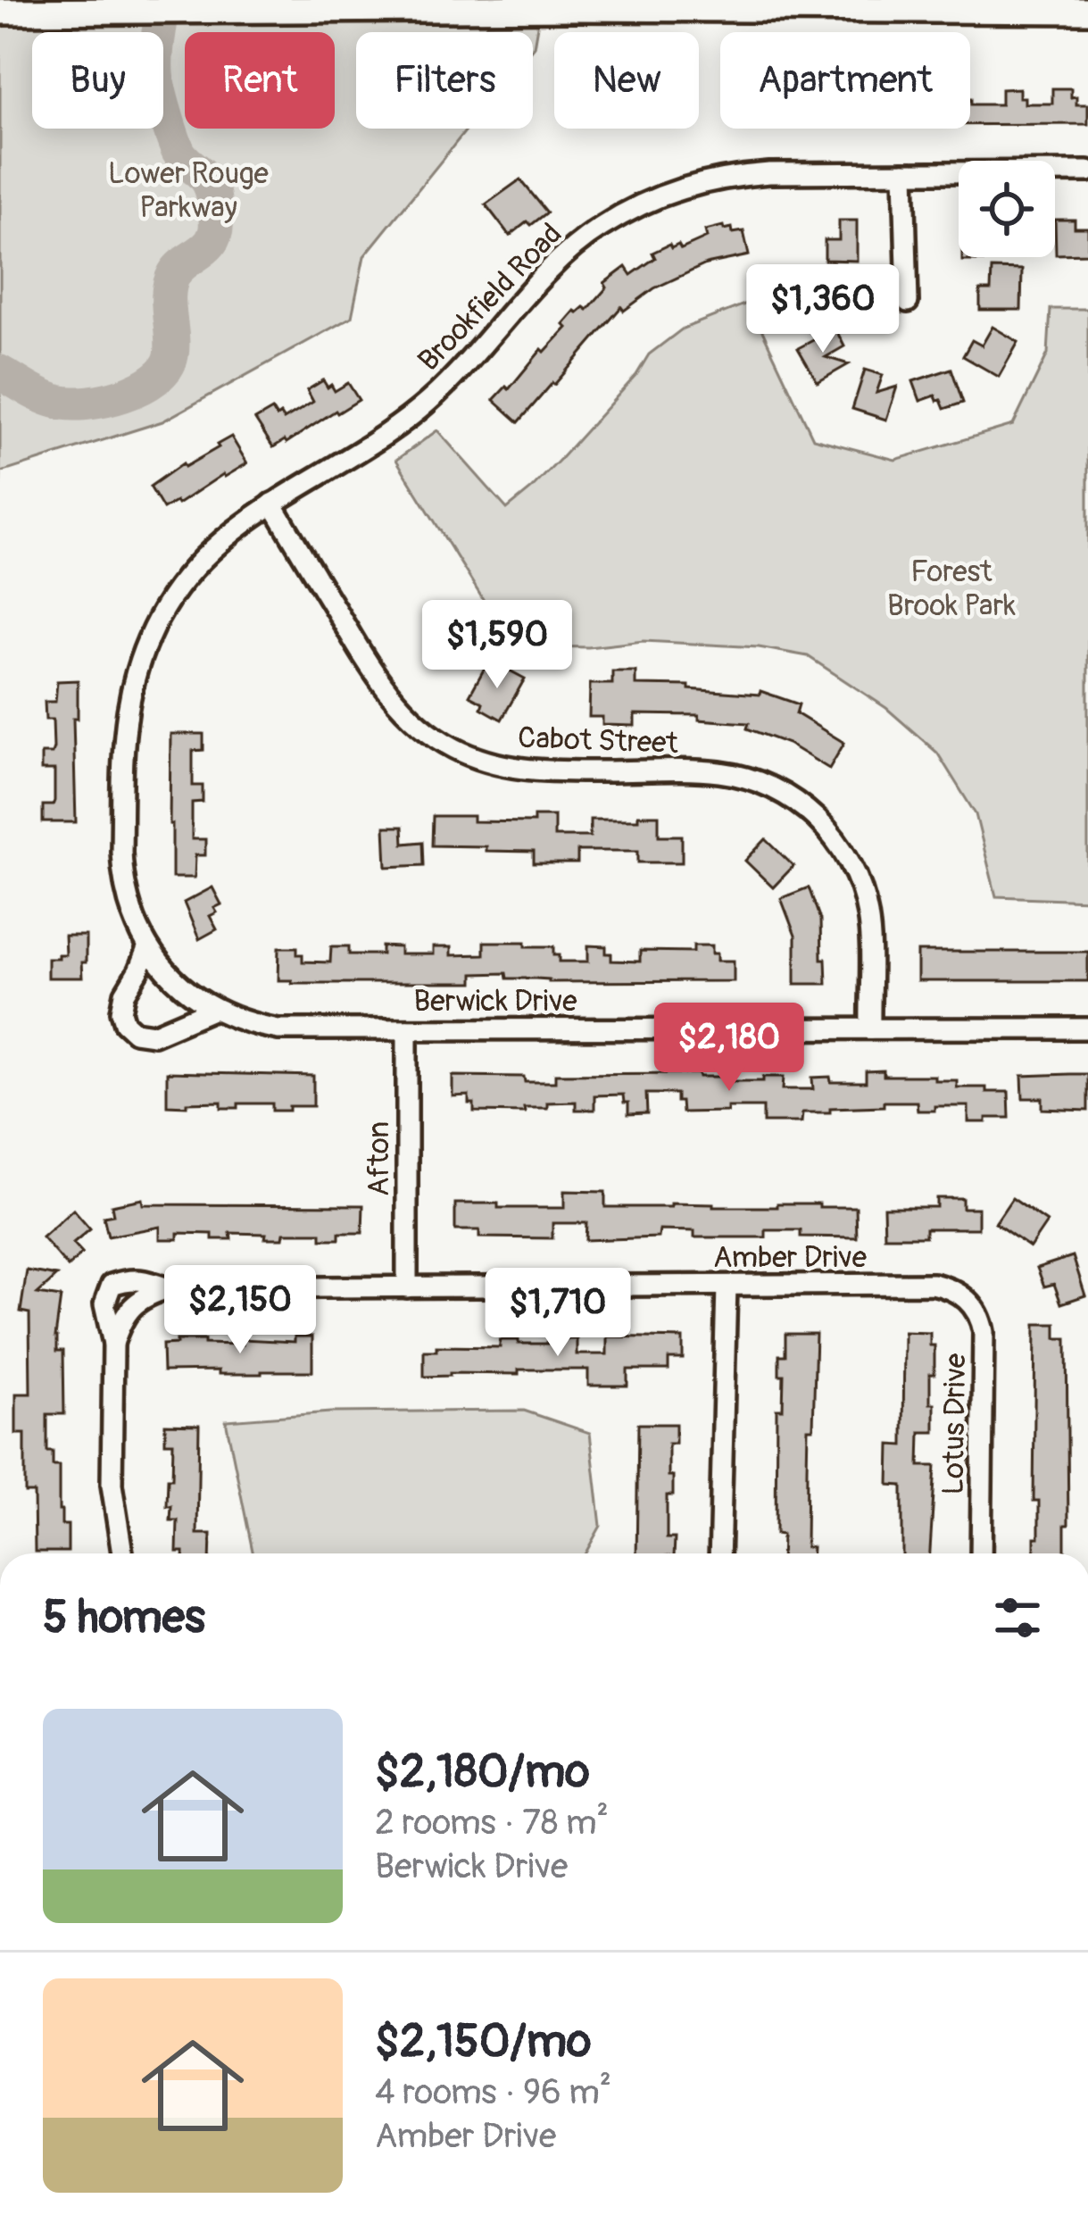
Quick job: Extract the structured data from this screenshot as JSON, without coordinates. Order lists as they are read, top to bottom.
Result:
{
  "streets": {
    "street": [
      "Brookfield Road",
      "Cabot Street",
      "Berwick Drive",
      "Afton",
      "Amber Drive",
      "Lotus Drive"
    ]
  },
  "crossings": [
    ["Brookfield Road", "Cabot Street"],
    ["Brookfield Road", "Berwick Drive"],
    ["Cabot Street", "Berwick Drive"],
    ["Berwick Drive", "Afton"],
    ["Afton", "Amber Drive"],
    ["Amber Drive", "Lotus Drive"]
  ],
  "parks": ["Lower Rouge Parkway", "Forest Brook Park"],
  "page": {
    "chip": [
      "Buy",
      "Rent",
      "Filters",
      "New",
      "Apartment"
    ],
    "price": [
      "$1,360",
      "$1,590",
      "$2,180",
      "$2,150",
      "$1,710"
    ],
    "heading": "5 homes",
    "list": [
      {
        "name": "$2,180/mo",
        "note": "2 rooms · 78 m² · Berwick Drive"
      },
      {
        "name": "$2,150/mo",
        "note": "4 rooms · 96 m² · Amber Drive"
      }
    ]
  }
}
